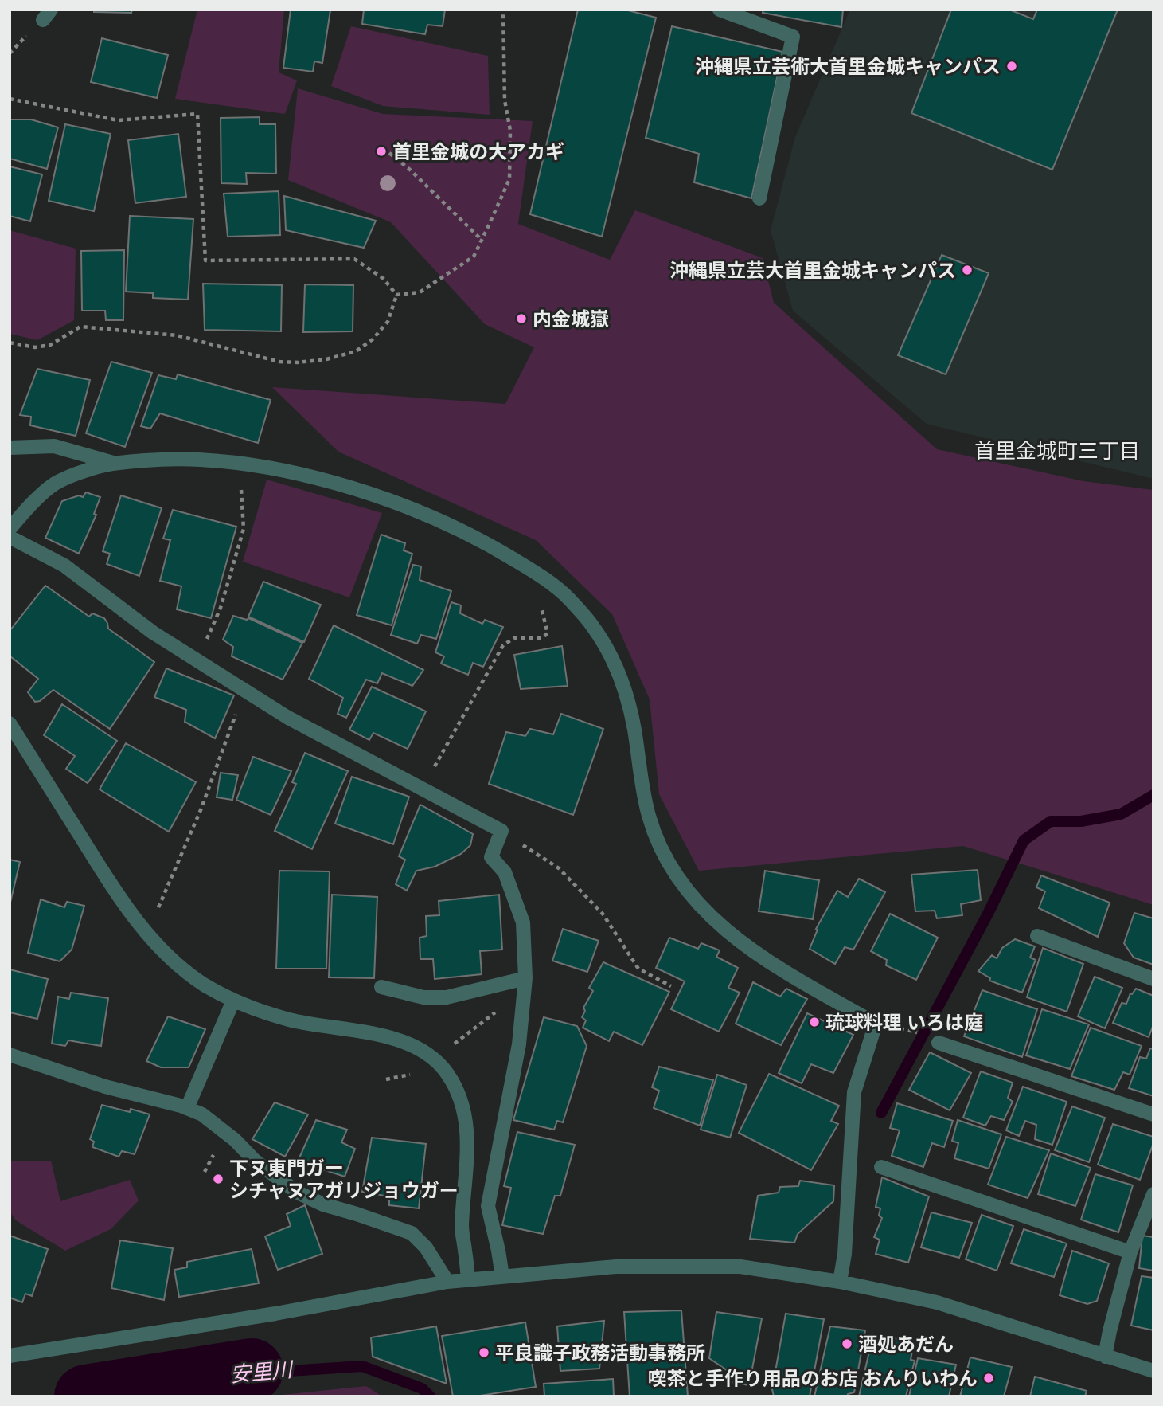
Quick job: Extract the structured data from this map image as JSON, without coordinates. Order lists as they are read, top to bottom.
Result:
{
  "districts": ["首里金城町三丁目"],
  "water": ["安里川"],
  "places": [
    "沖縄県立芸術大首里金城キャンパス",
    "首里金城の大アカギ",
    "沖縄県立芸大首里金城キャンパス",
    "内金城嶽",
    "琉球料理 いろは庭",
    "下ヌ東門ガー シチャヌアガリジョウガー",
    "酒処あだん",
    "平良識子政務活動事務所",
    "喫茶と手作り用品のお店 おんりいわん"
  ]
}
